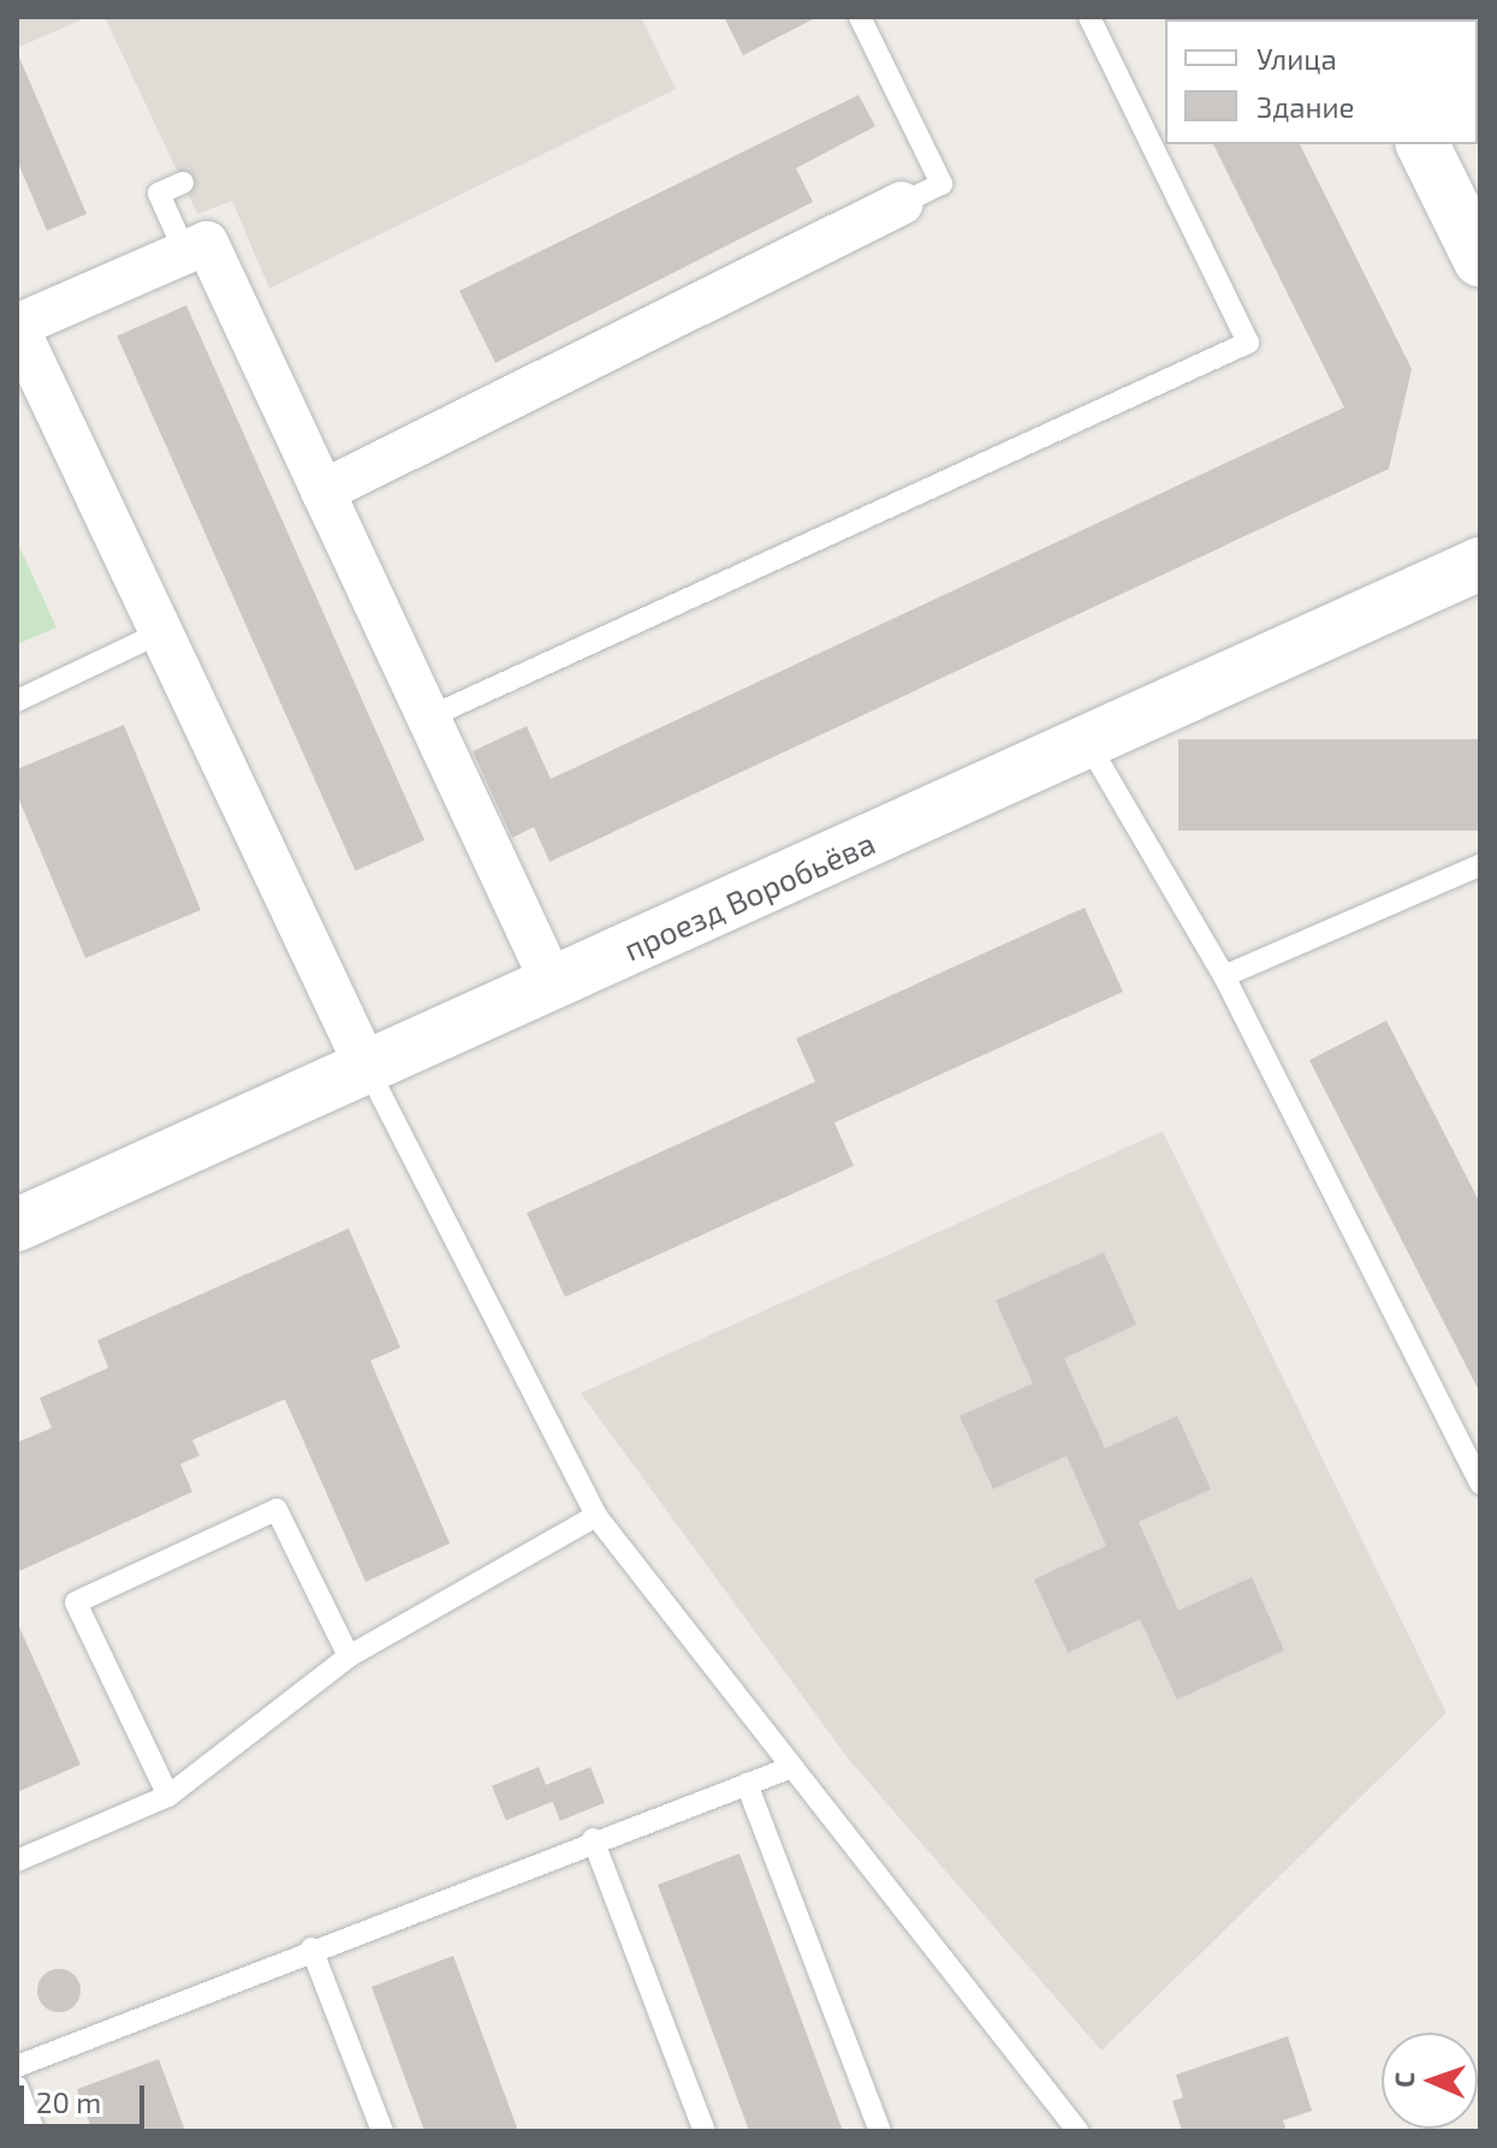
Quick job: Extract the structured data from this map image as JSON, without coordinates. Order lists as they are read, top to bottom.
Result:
{
  "streets": {
    "main road": ["проезд Воробьёва"]
  },
  "legend": ["Улица", "Здание"],
  "scale_bar": "20 m",
  "north": "left"
}
